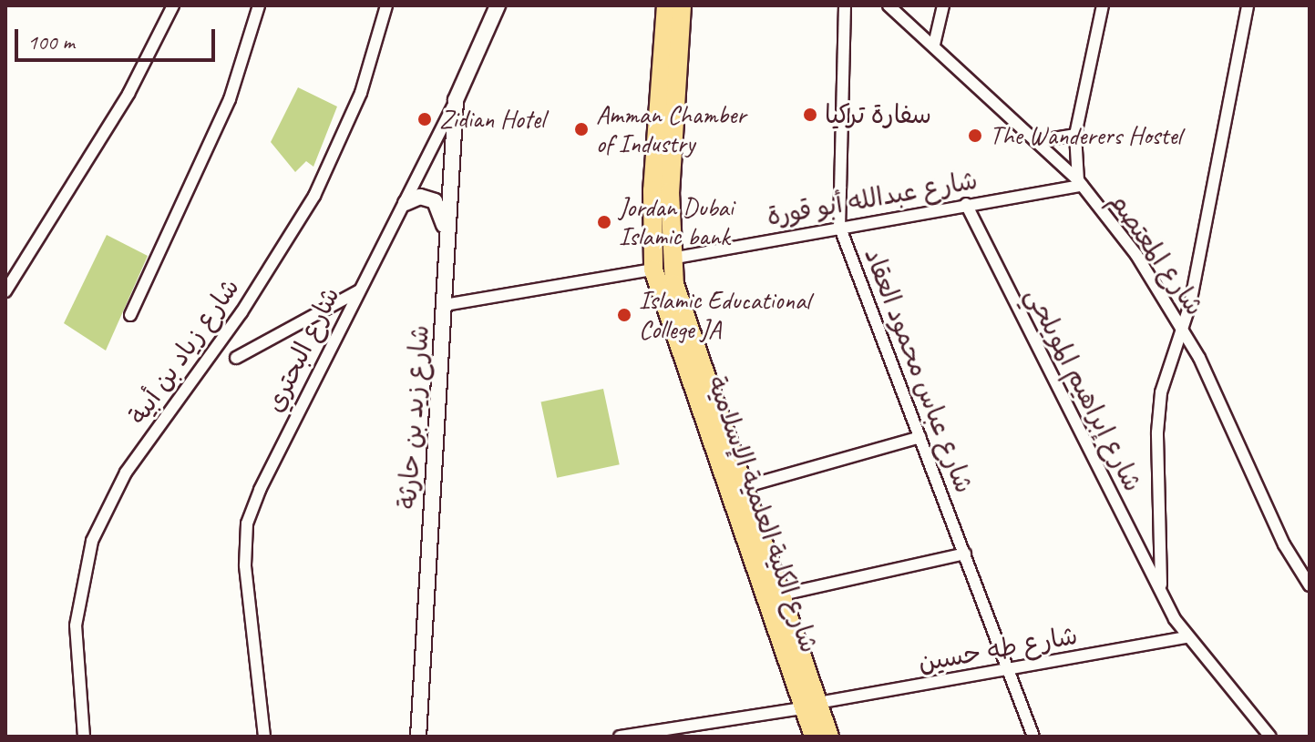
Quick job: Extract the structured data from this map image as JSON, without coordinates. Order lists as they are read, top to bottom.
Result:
{
  "streets": {
    "main road": ["شارع الكلية العلمية الإسلامية"],
    "street": [
      "شارع عبدالله أبو قورة",
      "شارع المعتصم",
      "شارع البحتري",
      "شارع زياد بن أبية",
      "شارع عباس محمود العقاد",
      "شارع إبراهيم المويلحي",
      "شارع زيد بن حارثة",
      "شارع طه حسين"
    ]
  },
  "crossings": [
    ["شارع عبدالله أبو قورة", "شارع المعتصم"],
    ["شارع عبدالله أبو قورة", "شارع عباس محمود العقاد"],
    ["شارع عبدالله أبو قورة", "شارع إبراهيم المويلحي"],
    ["شارع عبدالله أبو قورة", "شارع الكلية العلمية الإسلامية"],
    ["شارع البحتري", "شارع زيد بن حارثة"],
    ["شارع عباس محمود العقاد", "شارع طه حسين"],
    ["شارع إبراهيم المويلحي", "شارع طه حسين"],
    ["شارع الكلية العلمية الإسلامية", "شارع طه حسين"]
  ],
  "places": [
    "سفارة تركيا",
    "Zidian Hotel",
    "Amman Chamber of Industry",
    "The Wanderers Hostel",
    "Jordan Dubai Islamic bank",
    "Islamic Educational College JA"
  ],
  "scale_bar": "100 m"
}
